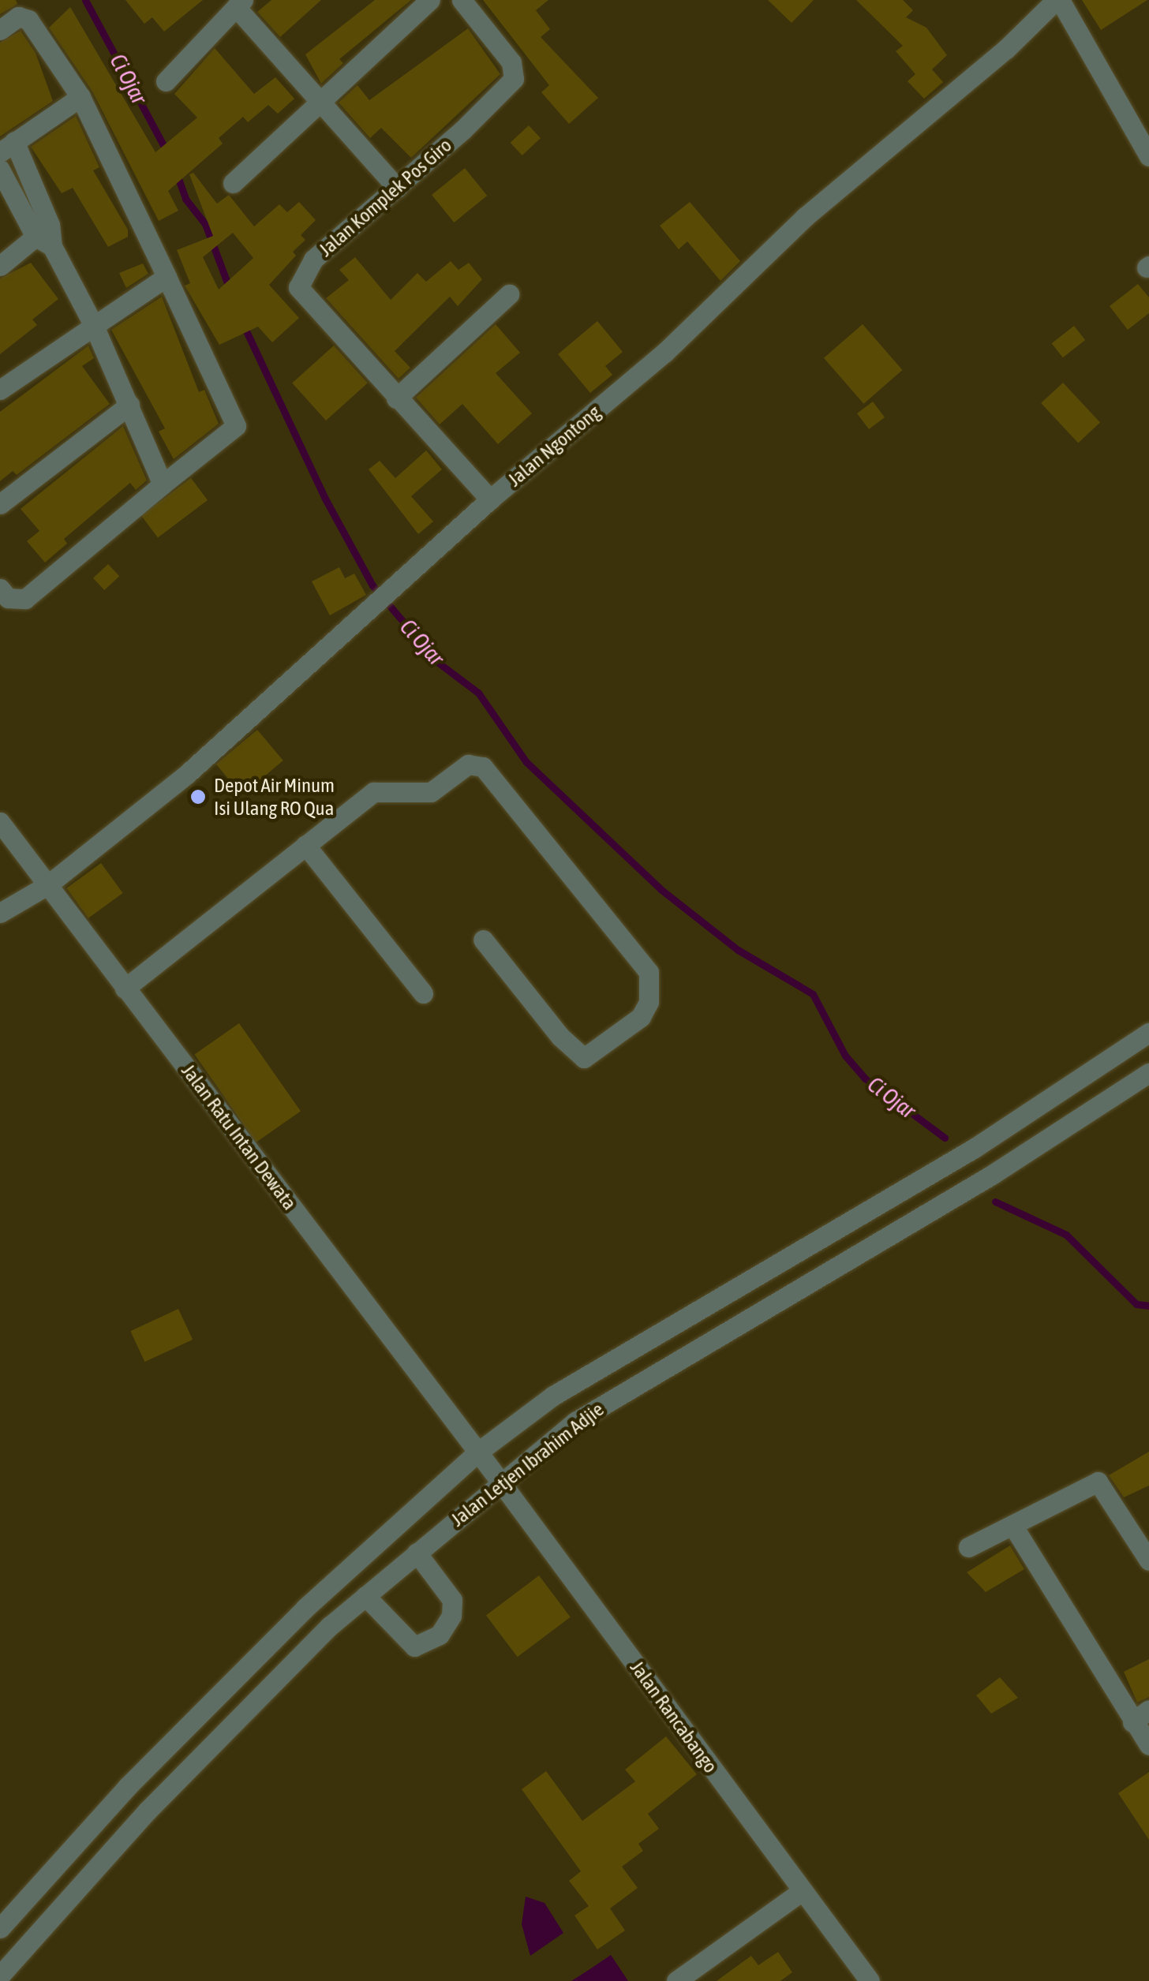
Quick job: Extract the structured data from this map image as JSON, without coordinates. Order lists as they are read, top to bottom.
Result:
{
  "streets": {
    "street": [
      "Jalan Komplek Pos Giro",
      "Jalan Ngontong",
      "Jalan Ratu Intan Dewata",
      "Jalan Letjen Ibrahim Adjie",
      "Jalan Rancabango"
    ]
  },
  "crossings": [
    ["Jalan Komplek Pos Giro", "Jalan Ngontong"],
    ["Jalan Ngontong", "Jalan Ratu Intan Dewata"],
    ["Jalan Ratu Intan Dewata", "Jalan Letjen Ibrahim Adjie"],
    ["Jalan Ratu Intan Dewata", "Jalan Rancabango"],
    ["Jalan Letjen Ibrahim Adjie", "Jalan Rancabango"]
  ],
  "water": ["Ci Ojar"],
  "places": ["Depot Air Minum Isi Ulang RO Qua"]
}
